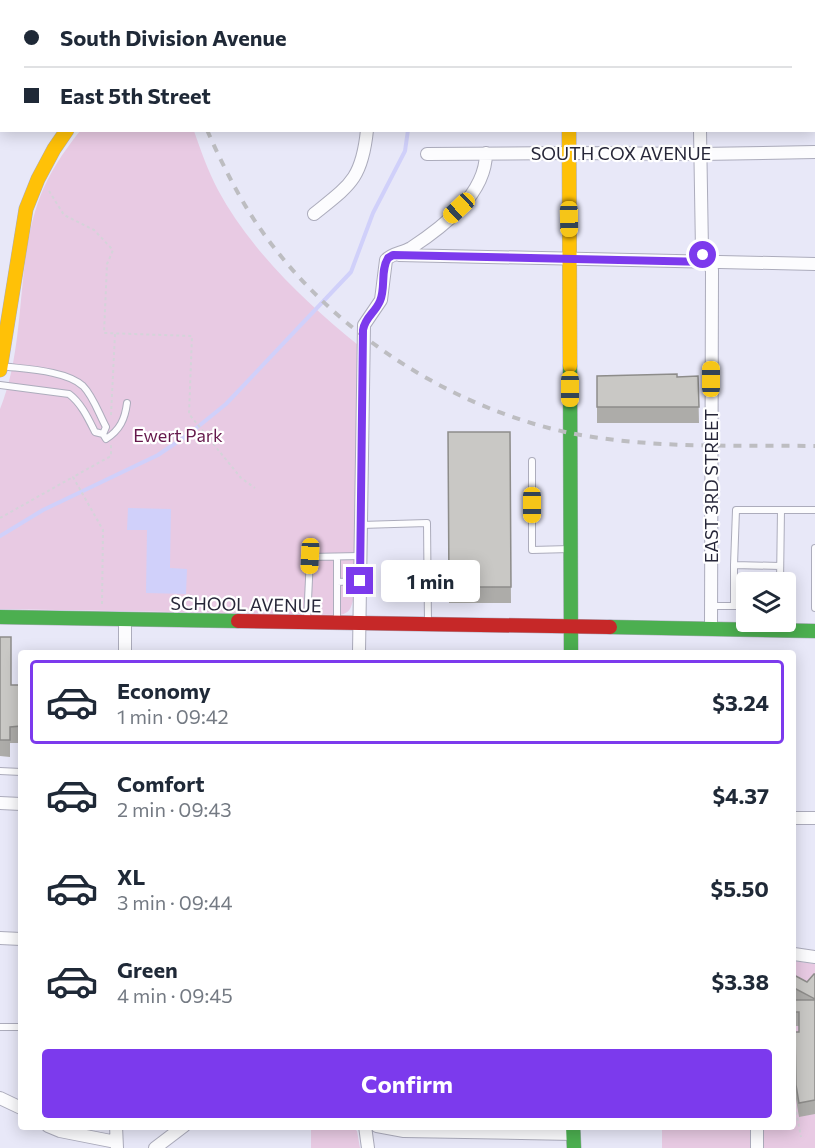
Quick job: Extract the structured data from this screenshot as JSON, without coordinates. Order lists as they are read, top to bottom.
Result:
{
  "streets": {
    "street": ["SOUTH COX AVENUE", "EAST 3RD STREET", "SCHOOL AVENUE"]
  },
  "crossings": [
    ["SOUTH COX AVENUE", "EAST 3RD STREET"],
    ["EAST 3RD STREET", "SCHOOL AVENUE"]
  ],
  "parks": ["Ewert Park"],
  "page": {
    "banner": ["South Division Avenue", "East 5th Street"],
    "bubble": "1 min",
    "list": [
      {
        "name": "Economy",
        "note": "1 min · 09:42",
        "value": "$3.24"
      },
      {
        "name": "Comfort",
        "note": "2 min · 09:43",
        "value": "$4.37"
      },
      {
        "name": "XL",
        "note": "3 min · 09:44",
        "value": "$5.50"
      },
      {
        "name": "Green",
        "note": "4 min · 09:45",
        "value": "$3.38"
      }
    ],
    "buttons": "Confirm"
  }
}
